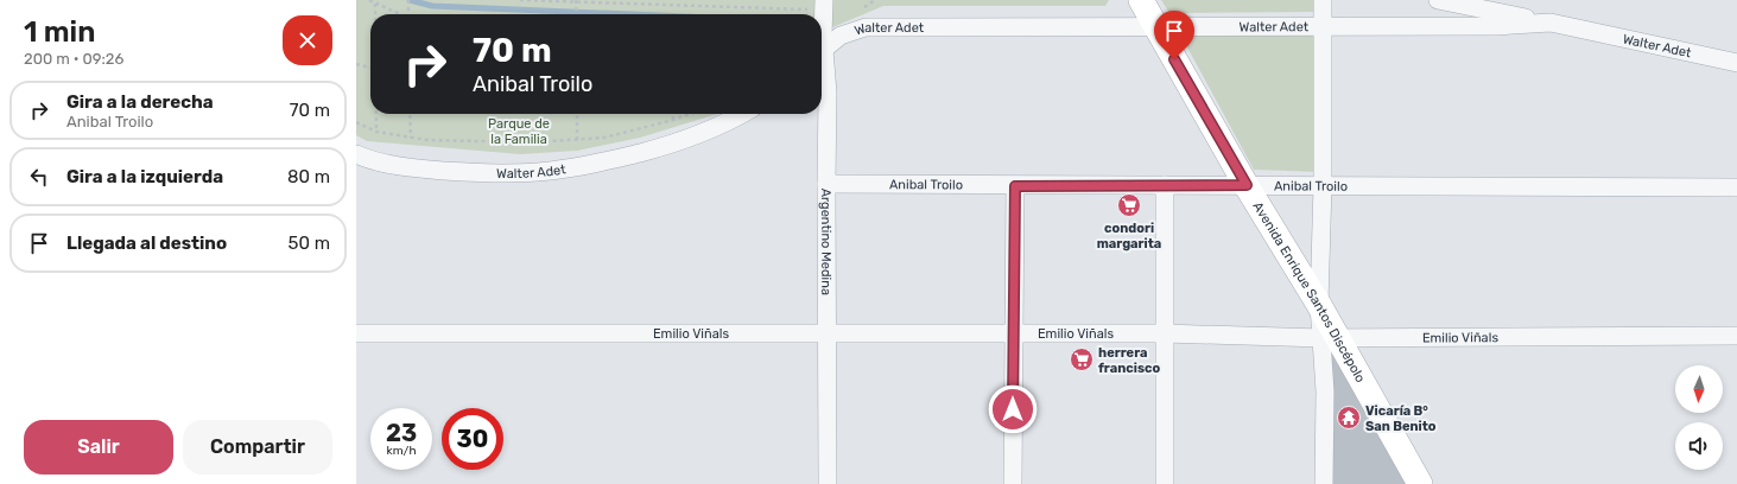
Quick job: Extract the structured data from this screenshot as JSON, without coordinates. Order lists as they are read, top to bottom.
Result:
{
  "streets": {
    "main road": ["Avenida Enrique Santos Discépolo"],
    "street": [
      "Walter Adet",
      "Anibal Troilo",
      "Argentino Medina",
      "Emilio Viñals"
    ]
  },
  "crossings": [
    ["Walter Adet", "Avenida Enrique Santos Discépolo"],
    ["Anibal Troilo", "Argentino Medina"],
    ["Anibal Troilo", "Avenida Enrique Santos Discépolo"],
    ["Argentino Medina", "Emilio Viñals"],
    ["Avenida Enrique Santos Discépolo", "Emilio Viñals"]
  ],
  "parks": ["Parque de la Familia"],
  "places": {
    "supermarket": ["condori margarita", "herrera francisco"],
    "temple": ["Vicaría B° San Benito"]
  },
  "north": "bottom",
  "page": {
    "heading": ["1 min", "200 m · 09:26"],
    "turn": ["70 m", "Anibal Troilo"],
    "list": [
      {
        "name": "Gira a la derecha",
        "note": "Anibal Troilo",
        "value": "70 m"
      },
      {
        "name": "Gira a la izquierda",
        "value": "80 m"
      },
      {
        "name": "Llegada al destino",
        "value": "50 m"
      }
    ],
    "speed": "23 km/h",
    "limit": "30",
    "buttons": ["Salir", "Compartir"]
  }
}
